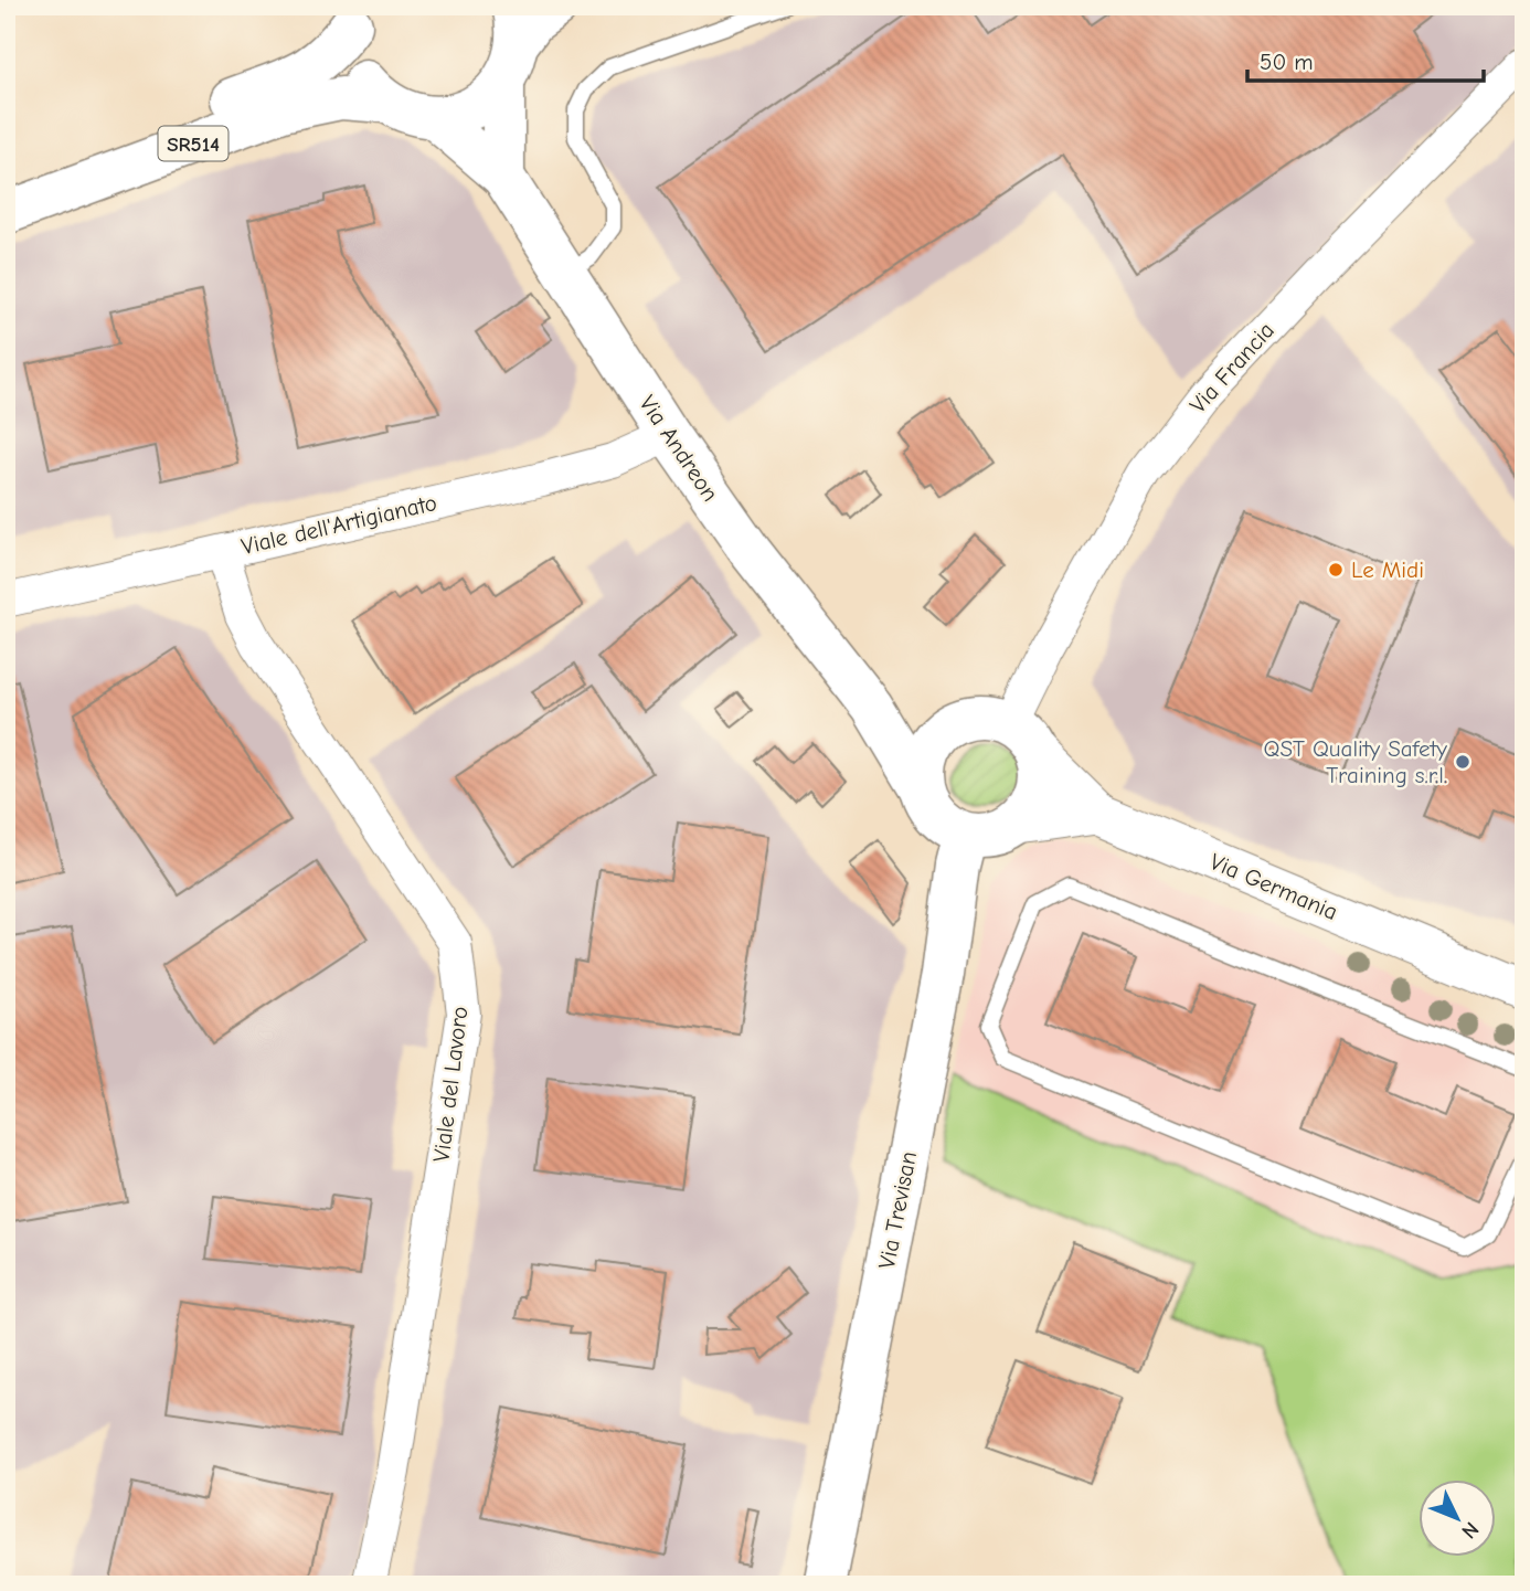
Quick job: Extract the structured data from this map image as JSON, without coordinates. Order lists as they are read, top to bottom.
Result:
{
  "streets": {
    "main road": ["SR514", "Via Andreon", "Via Trevisan"],
    "street": [
      "Via Francia",
      "Viale dell'Artigianato",
      "Via Germania",
      "Viale del Lavoro"
    ]
  },
  "crossings": [
    ["SR514", "Via Andreon"],
    ["Via Francia", "Via Andreon"],
    ["Via Francia", "Via Trevisan"],
    ["Via Andreon", "Viale dell'Artigianato"],
    ["Via Andreon", "Via Trevisan"],
    ["Viale dell'Artigianato", "Viale del Lavoro"]
  ],
  "places": ["Le Midi", "QST Quality Safety Training s.r.l."],
  "scale_bar": "50 m",
  "north": "bottom right"
}
